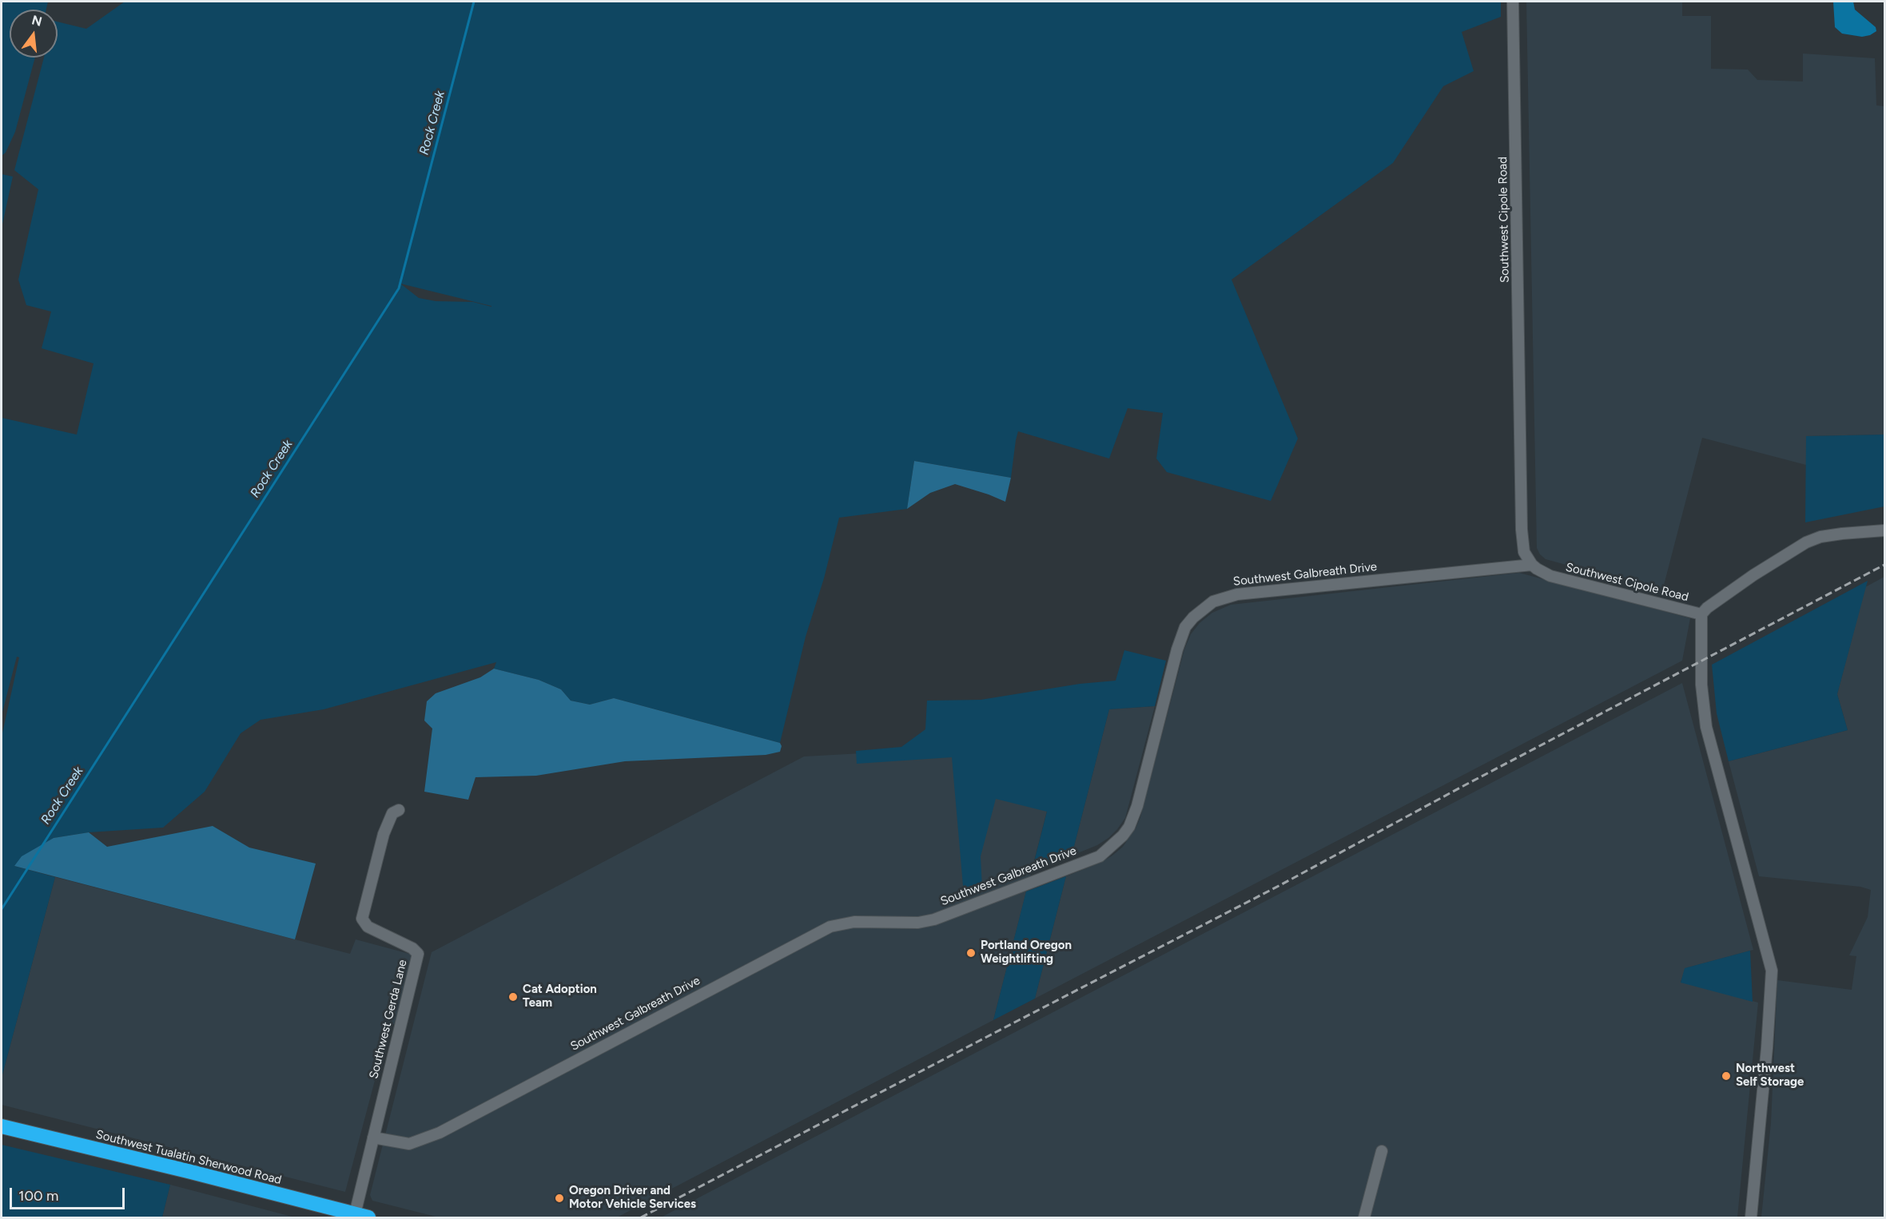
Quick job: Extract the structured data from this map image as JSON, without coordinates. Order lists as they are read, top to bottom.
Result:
{
  "streets": {
    "highway": ["Southwest Tualatin Sherwood Road"],
    "street": ["Southwest Cipole Road", "Southwest Galbreath Drive", "Southwest Gerda Lane"]
  },
  "crossings": [
    ["Southwest Cipole Road", "Southwest Galbreath Drive"],
    ["Southwest Galbreath Drive", "Southwest Gerda Lane"],
    ["Southwest Gerda Lane", "Southwest Tualatin Sherwood Road"]
  ],
  "water": ["Rock Creek"],
  "places": [
    "Portland Oregon Weightlifting",
    "Cat Adoption Team",
    "Northwest Self Storage",
    "Oregon Driver and Motor Vehicle Services"
  ],
  "scale_bar": "100 m",
  "north": "top"
}
